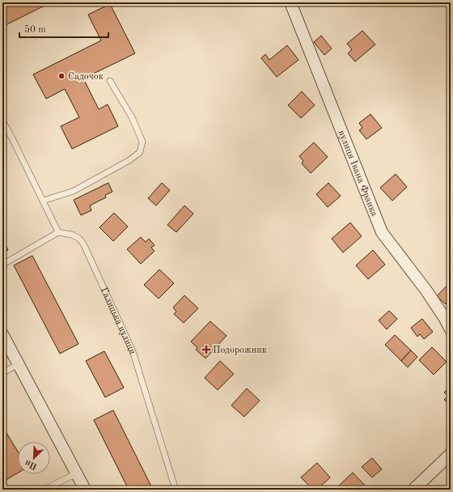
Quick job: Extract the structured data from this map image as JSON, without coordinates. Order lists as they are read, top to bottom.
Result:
{
  "streets": {
    "street": ["вулиця Івана Франка"],
    "lane": ["Галицька вулиця"]
  },
  "places": {
    "other": ["Садочок"],
    "health": ["Подорожник"]
  },
  "scale_bar": "50 m",
  "north": "bottom left"
}
